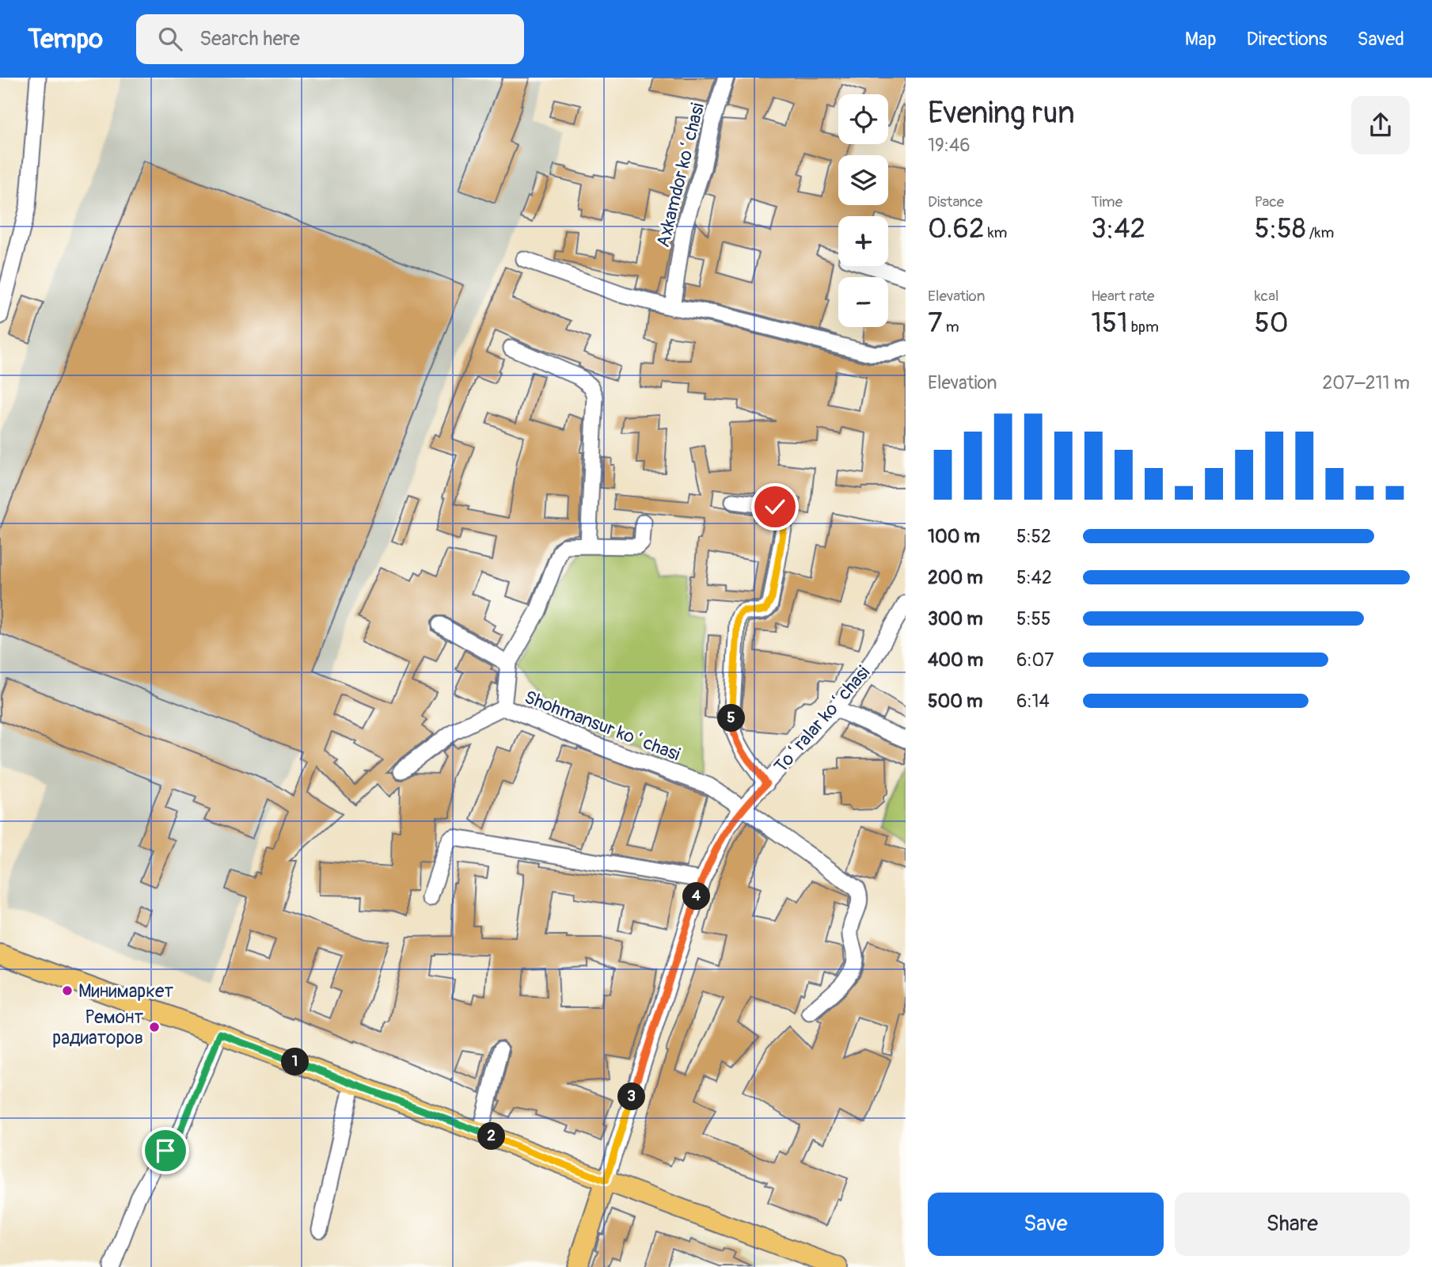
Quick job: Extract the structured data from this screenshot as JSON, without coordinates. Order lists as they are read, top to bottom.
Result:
{
  "streets": {
    "main road": ["Toʻralar koʻchasi"],
    "street": ["Axkamdor koʻchasi", "Shohmansur koʻchasi"]
  },
  "crossings": [
    ["Toʻralar koʻchasi", "Shohmansur koʻchasi"]
  ],
  "places": ["Минимаркет", "Ремонт радиаторов"],
  "page": {
    "header": "Tempo",
    "search": "Search here",
    "nav": ["Map", "Directions", "Saved"],
    "heading": ["Evening run", "19:46"],
    "map_buttons": ["+", "−"],
    "stats": [
      ["Distance", "0.62 km"],
      ["Time", "3:42"],
      ["Pace", "5:58 /km"],
      ["Elevation", "7 m"],
      ["Heart rate", "151 bpm"],
      ["kcal", "50"]
    ],
    "chart": ["Elevation", "207–211 m"],
    "list": [
      {
        "name": "100 m",
        "note": "5:52"
      },
      {
        "name": "200 m",
        "note": "5:42"
      },
      {
        "name": "300 m",
        "note": "5:55"
      },
      {
        "name": "400 m",
        "note": "6:07"
      },
      {
        "name": "500 m",
        "note": "6:14"
      }
    ],
    "pins": [
      "5",
      "4",
      "1",
      "3",
      "2"
    ],
    "buttons": ["Save", "Share"]
  }
}
